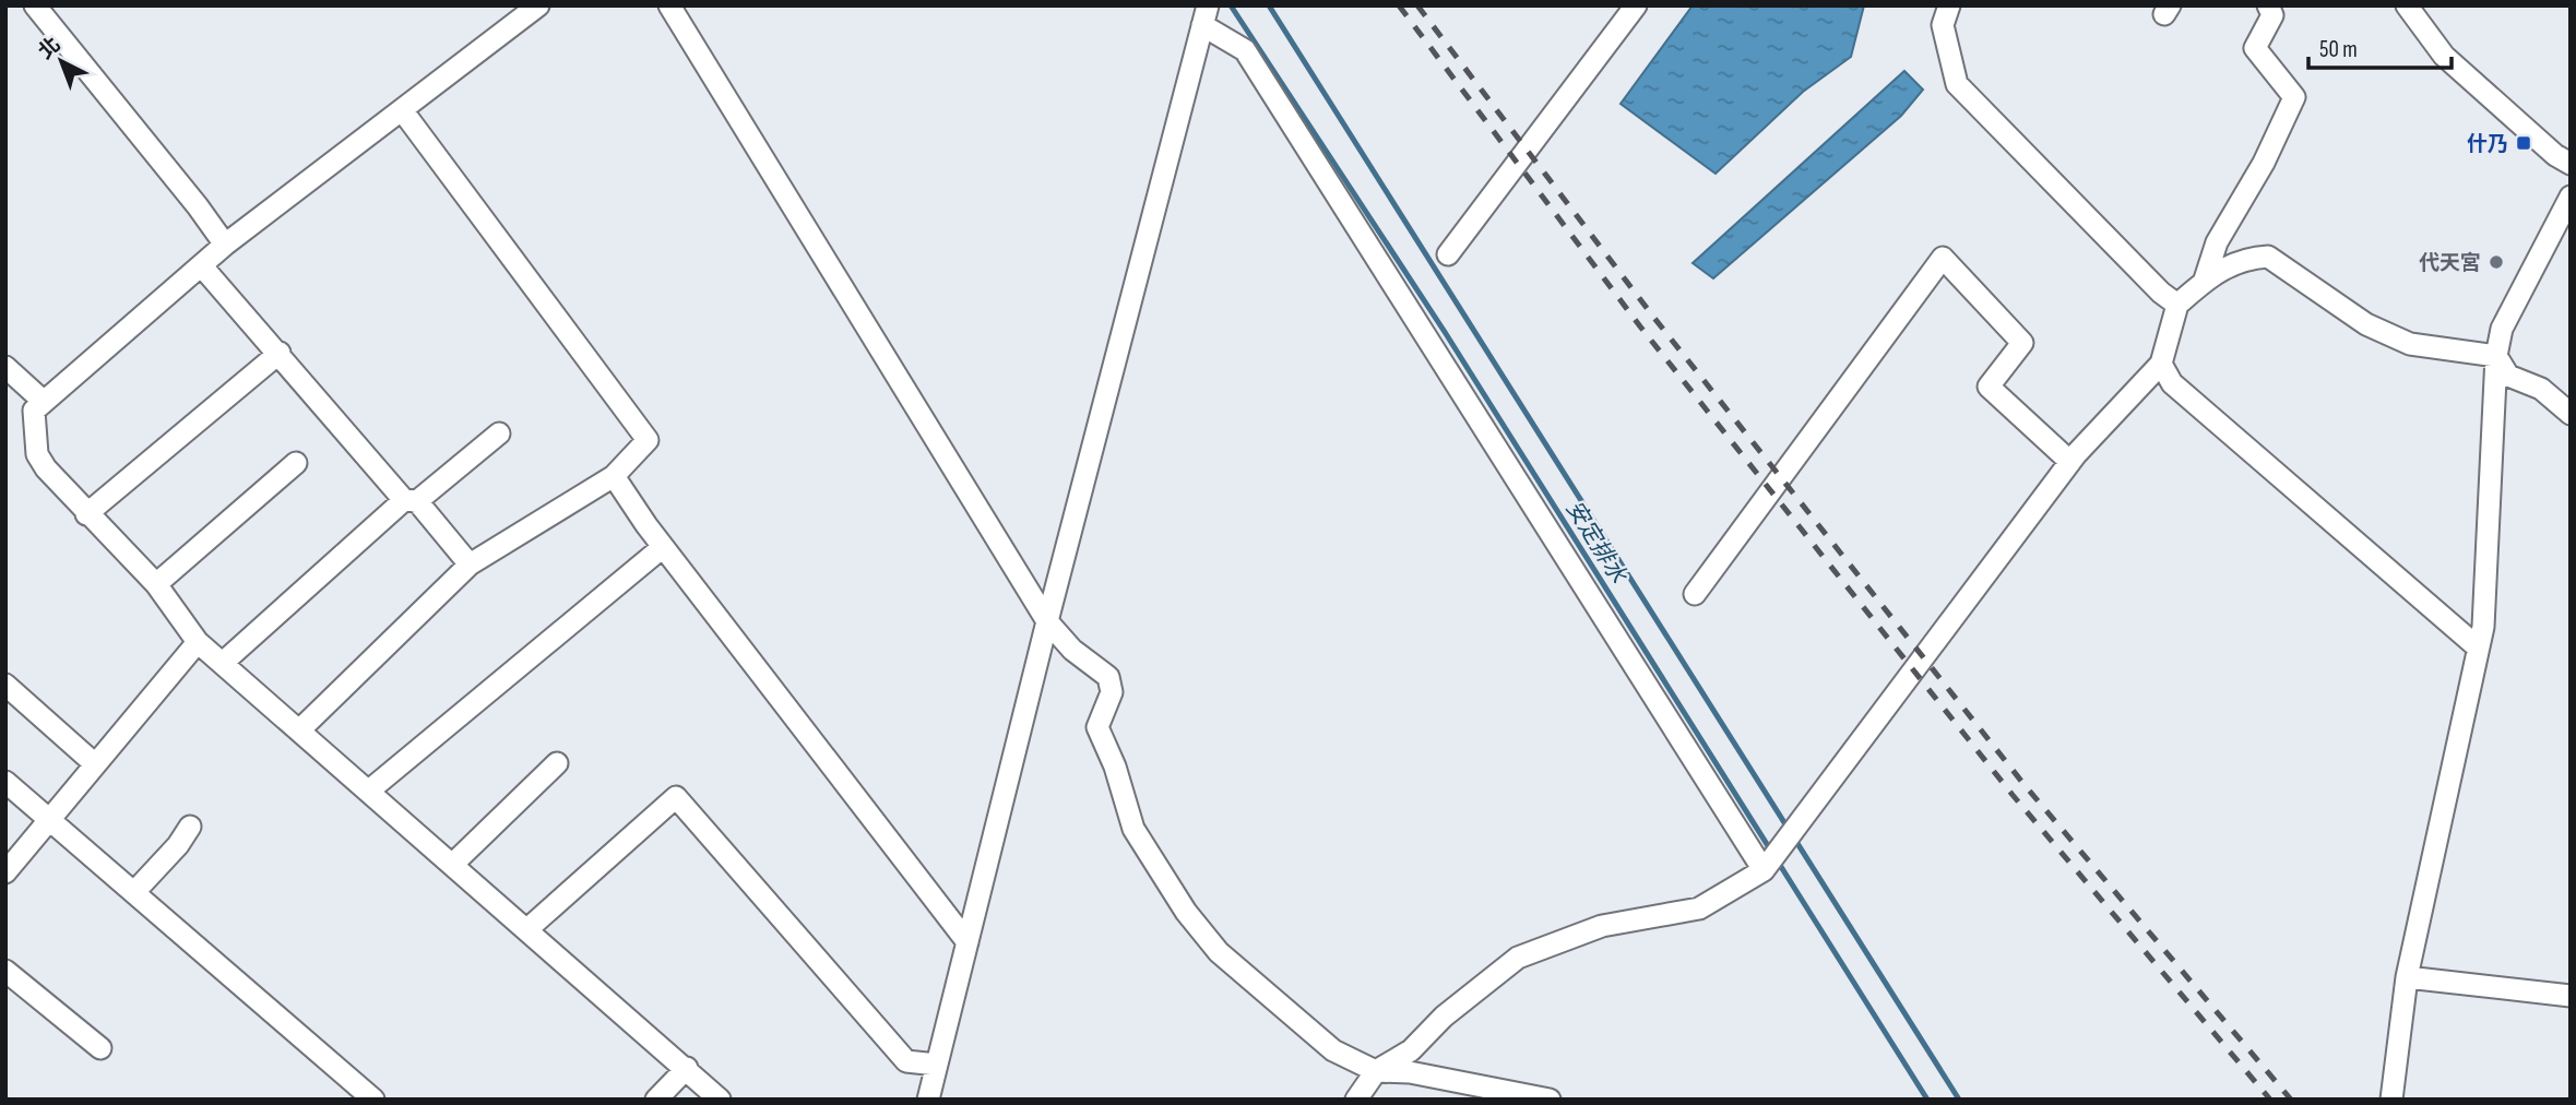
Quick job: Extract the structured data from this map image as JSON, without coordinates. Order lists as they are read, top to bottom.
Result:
{
  "water": ["安定排水"],
  "places": {
    "transit": ["什乃"],
    "other": ["代天宮"]
  },
  "scale_bar": "50 m",
  "north": "top left"
}
